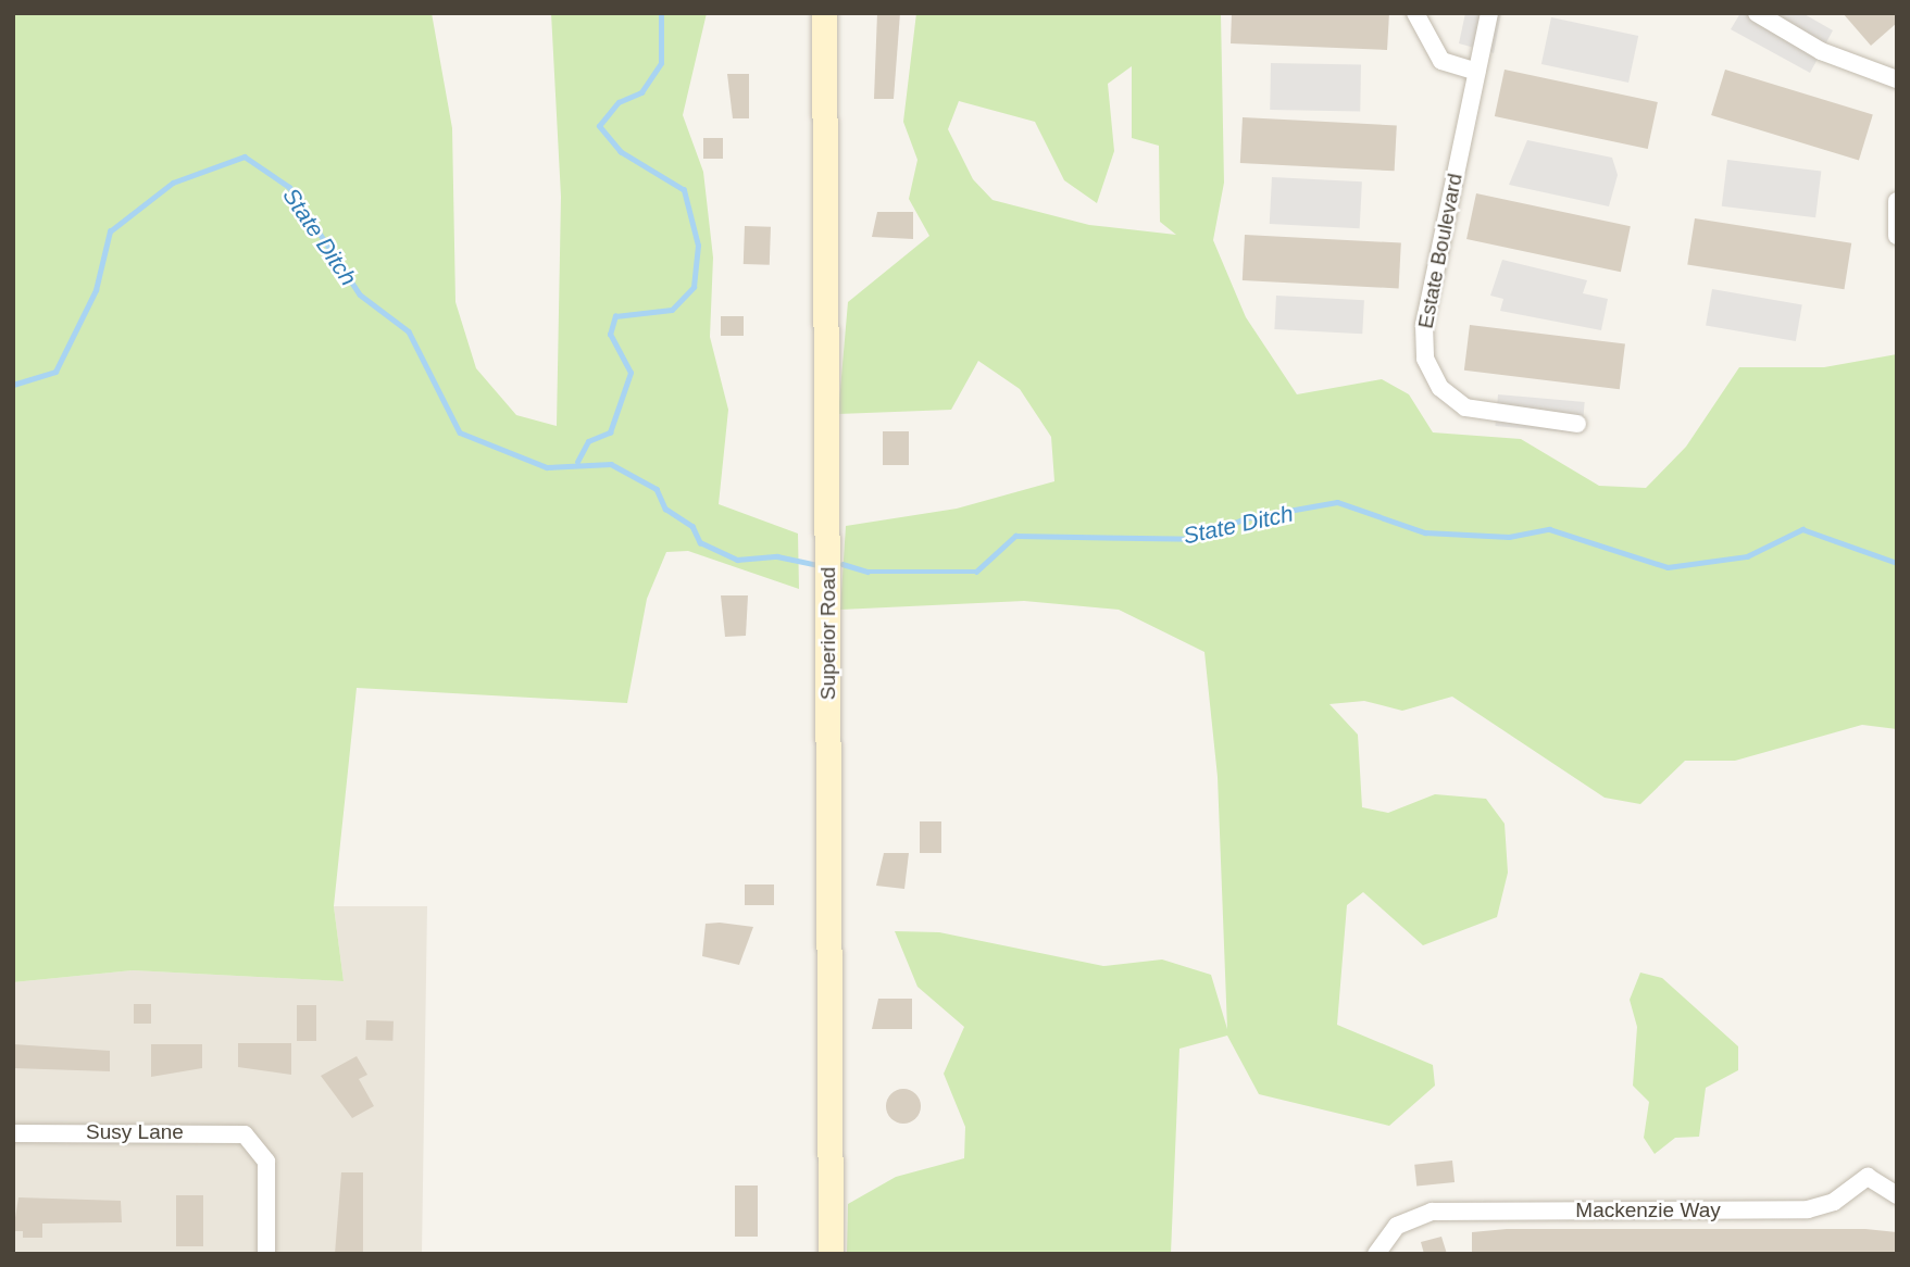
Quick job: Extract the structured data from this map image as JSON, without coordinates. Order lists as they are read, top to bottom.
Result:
{
  "streets": {
    "street": [
      "Estate Boulevard",
      "Superior Road",
      "Susy Lane",
      "Mackenzie Way"
    ]
  },
  "water": ["State Ditch"]
}
